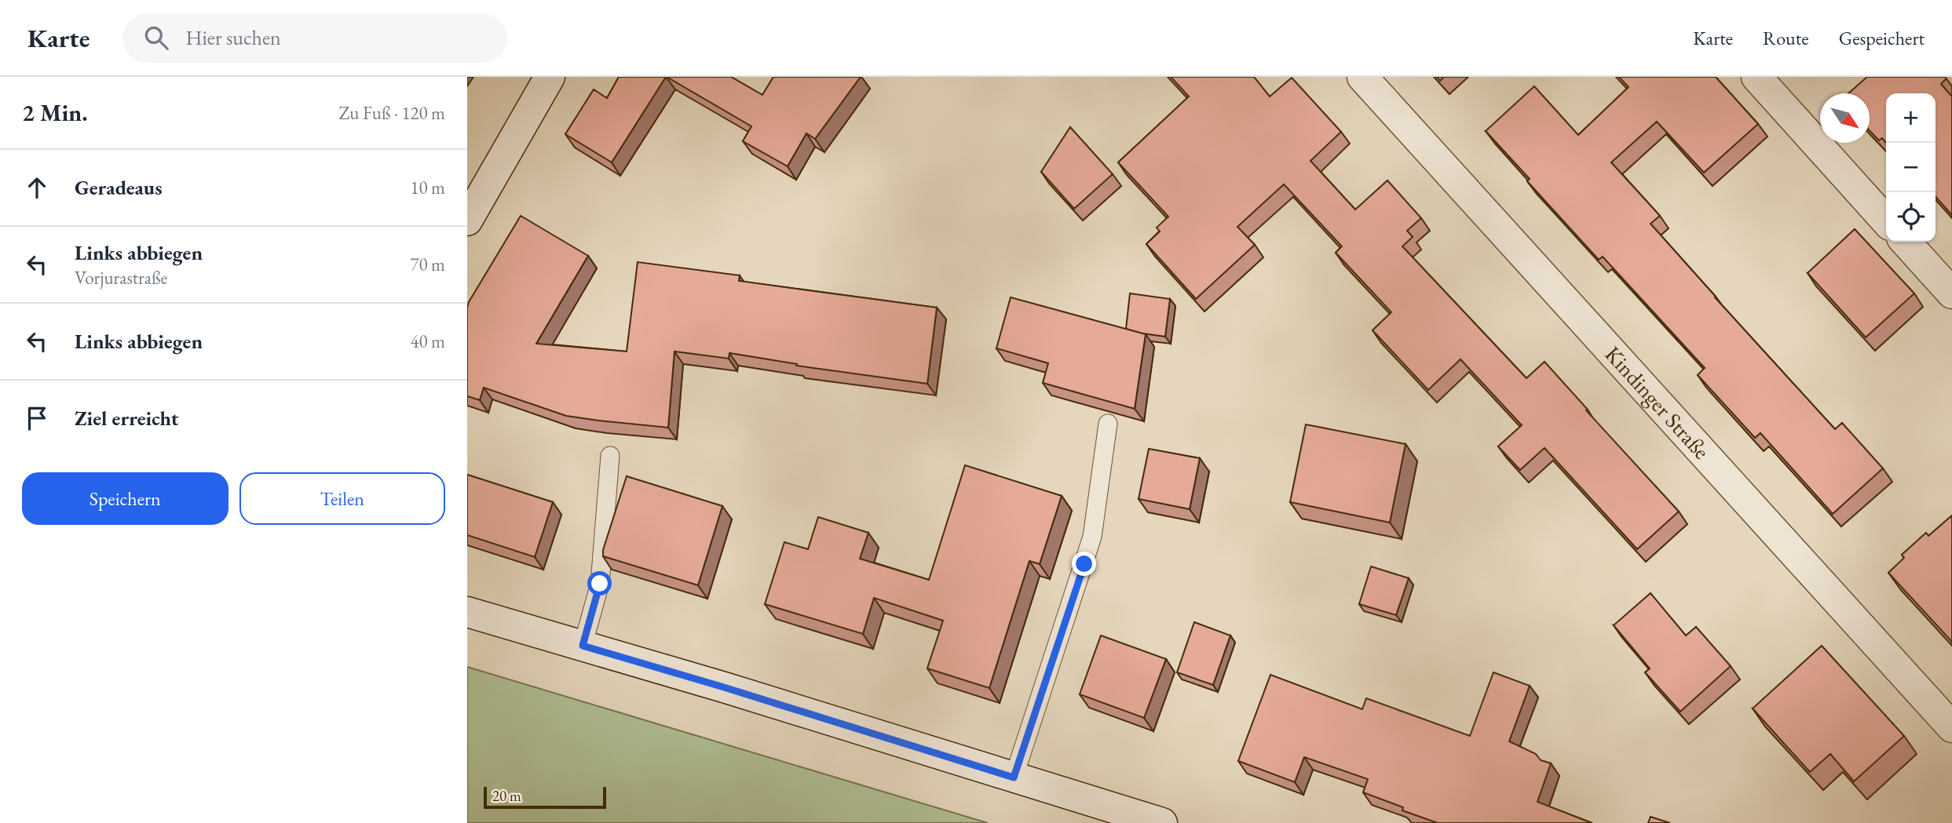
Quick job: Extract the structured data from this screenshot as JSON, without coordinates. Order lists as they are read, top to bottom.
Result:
{
  "streets": {
    "street": ["Kindinger Straße"]
  },
  "scale_bar": "20 m",
  "north": "bottom right",
  "page": {
    "header": "Karte",
    "search": "Hier suchen",
    "nav": ["Karte", "Route", "Gespeichert"],
    "heading": ["2 Min.", "Zu Fuß · 120 m"],
    "map_buttons": ["+", "−"],
    "list": [
      ["Geradeaus", "10 m"],
      ["Links abbiegen", "Vorjurastraße", "70 m"],
      ["Links abbiegen", "40 m"],
      "Ziel erreicht"
    ],
    "buttons": ["Speichern", "Teilen"],
    "scale": "20 m"
  }
}
